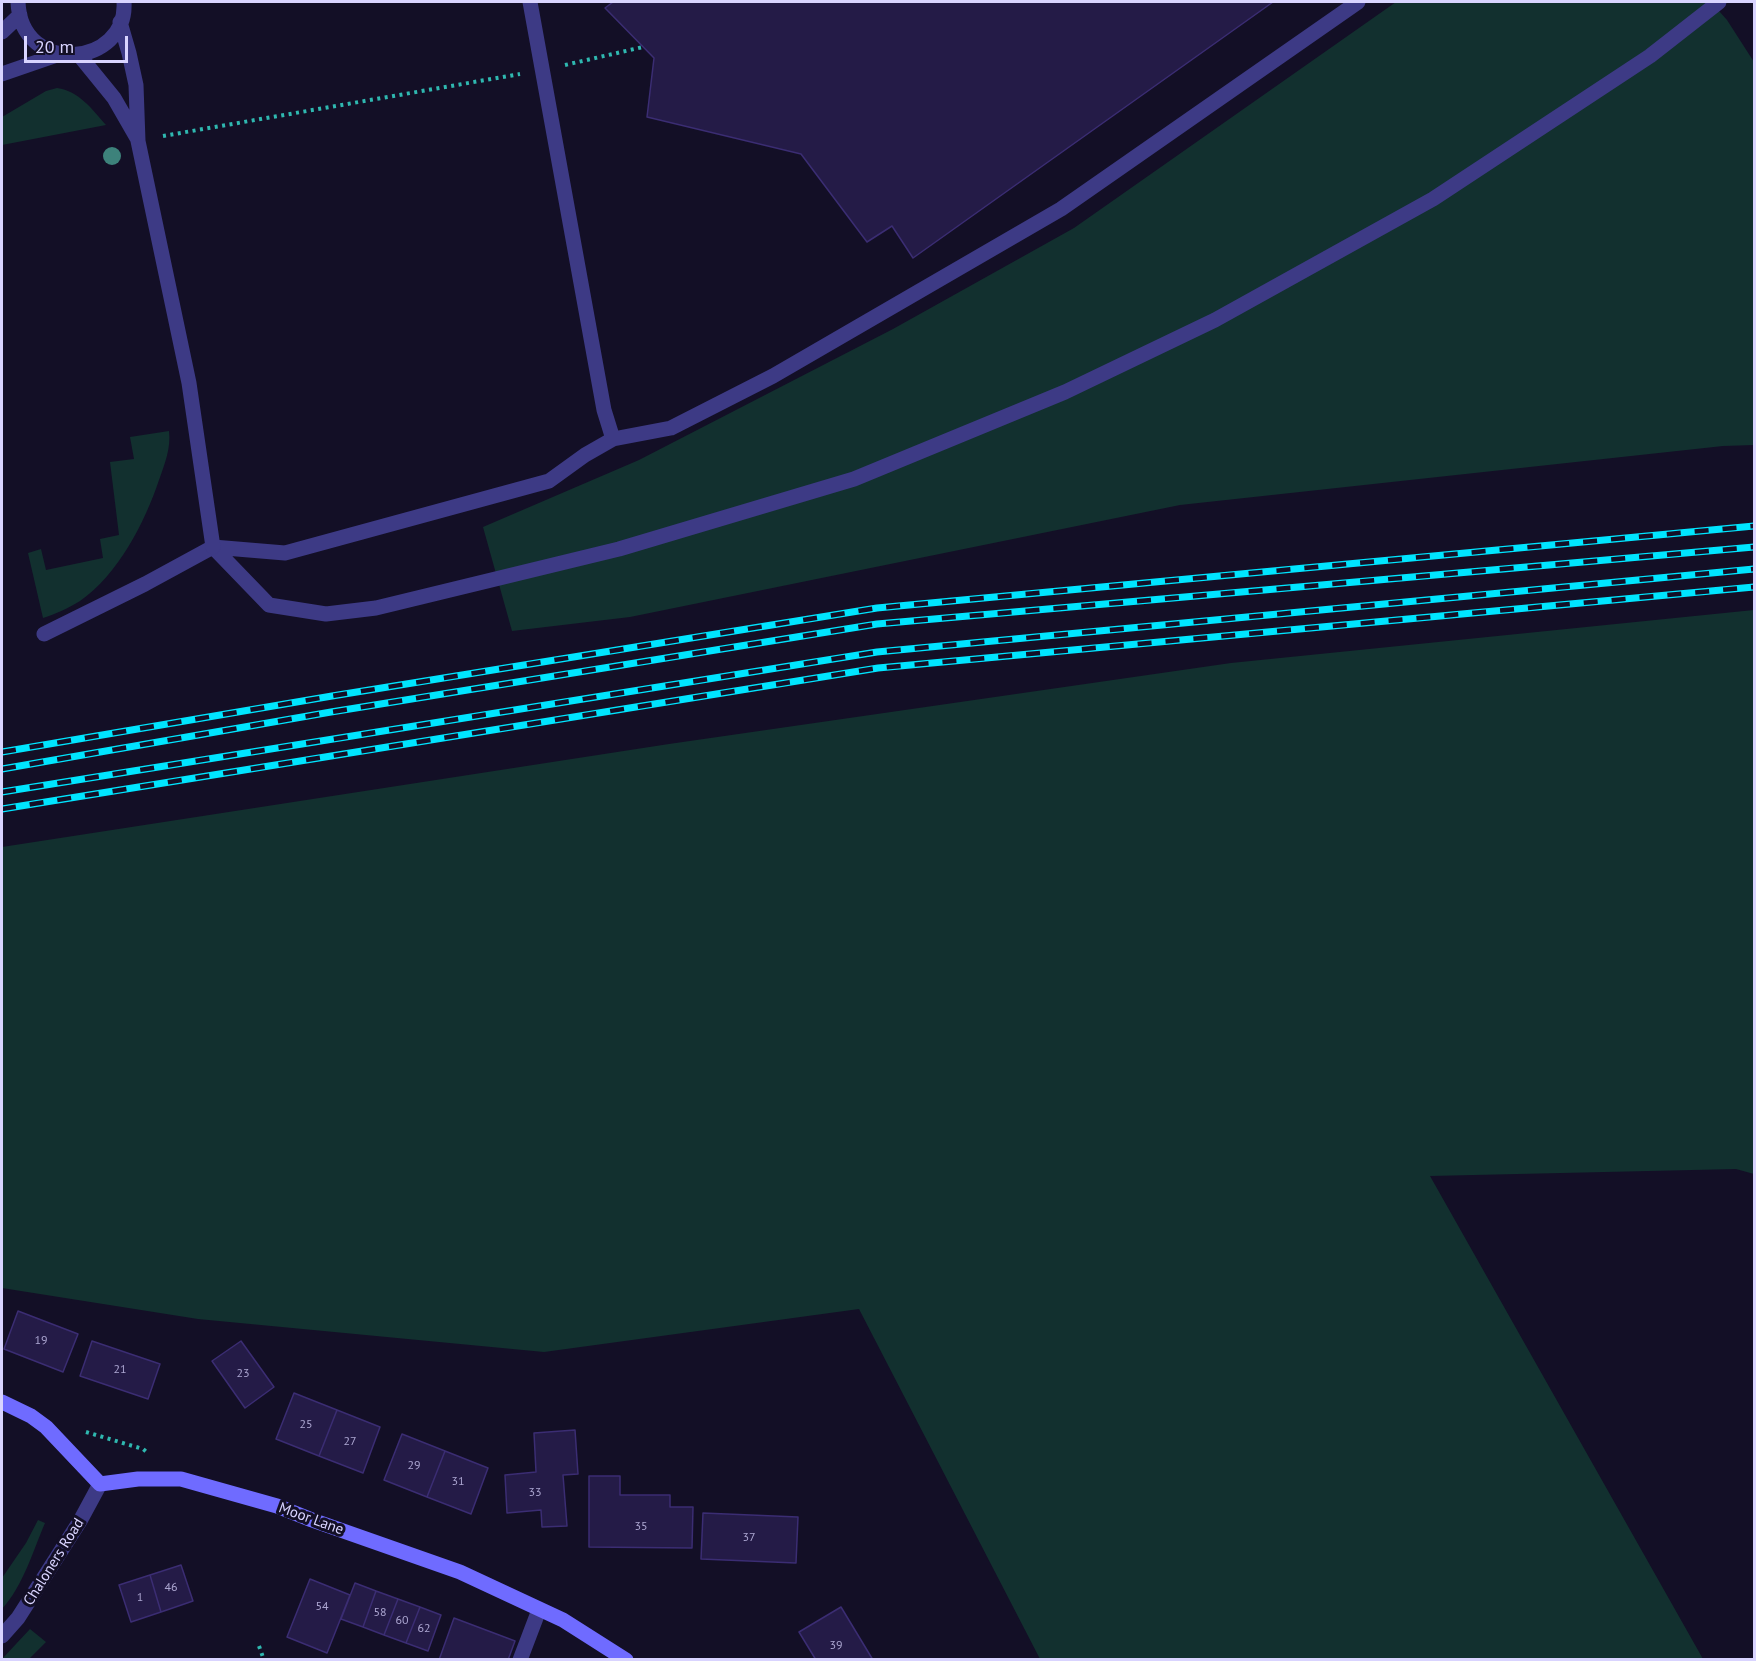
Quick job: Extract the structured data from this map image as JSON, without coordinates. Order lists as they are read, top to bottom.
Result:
{
  "streets": {
    "street": ["Moor Lane", "Chaloners Road"]
  },
  "crossings": [
    ["Moor Lane", "Chaloners Road"]
  ],
  "house_numbers": [
    "19",
    "21",
    "23",
    "25",
    "27",
    "29",
    "31",
    "33",
    "35",
    "37",
    "46",
    "1",
    "54",
    "58",
    "60",
    "62",
    "39"
  ],
  "scale_bar": "20 m"
}
